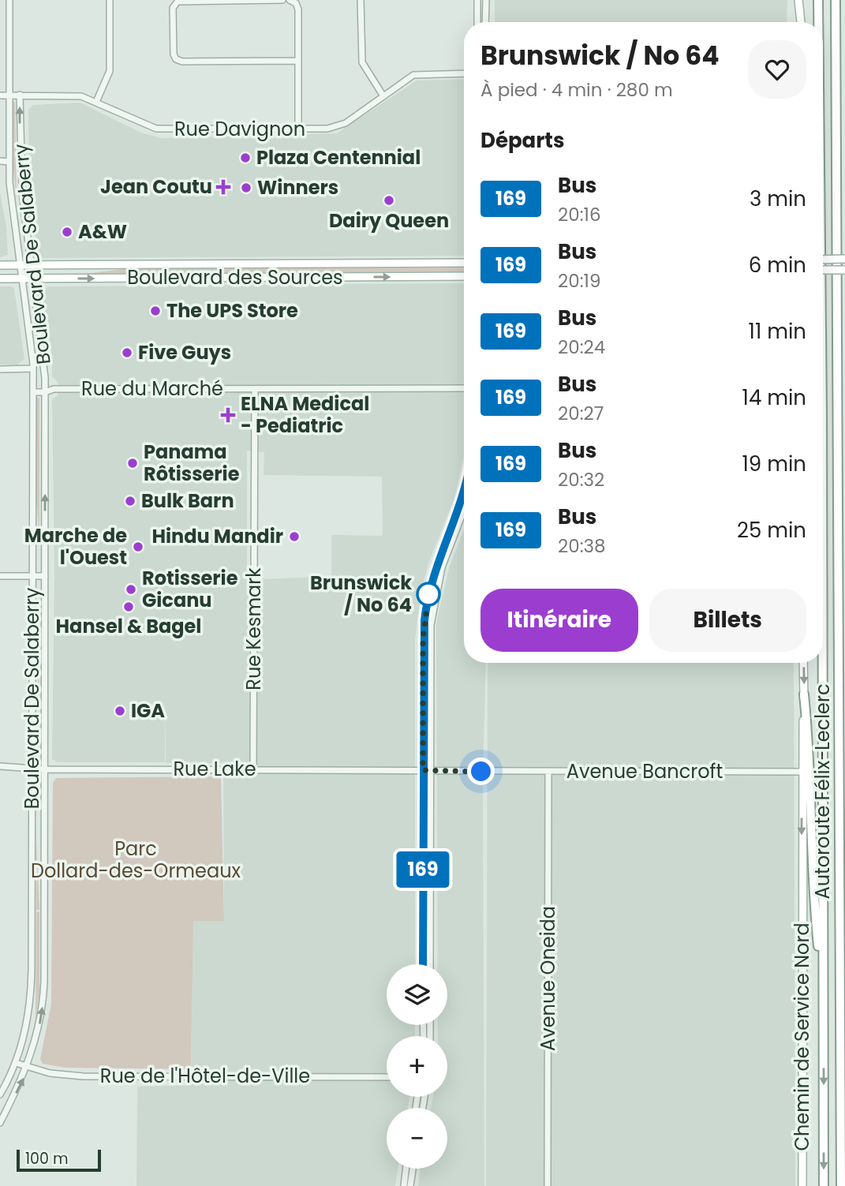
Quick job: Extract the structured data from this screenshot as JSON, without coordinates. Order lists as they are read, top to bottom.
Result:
{
  "streets": {
    "highway": ["Autoroute Félix-Leclerc"],
    "main road": ["Boulevard des Sources", "Chemin de Service Nord"],
    "street": [
      "Rue Davignon",
      "Boulevard De Salaberry",
      "Rue du Marché",
      "Rue Kesmark",
      "Rue Lake",
      "Avenue Bancroft",
      "Avenue Oneida",
      "Rue de l'Hôtel-de-Ville"
    ]
  },
  "crossings": [
    ["Rue Davignon", "Boulevard De Salaberry"],
    ["Boulevard De Salaberry", "Boulevard des Sources"],
    ["Boulevard De Salaberry", "Rue du Marché"],
    ["Boulevard De Salaberry", "Rue Lake"],
    ["Boulevard De Salaberry", "Rue de l'Hôtel-de-Ville"],
    ["Rue du Marché", "Rue Kesmark"],
    ["Rue Kesmark", "Rue Lake"],
    ["Rue Lake", "Avenue Bancroft"],
    ["Avenue Bancroft", "Avenue Oneida"],
    ["Avenue Bancroft", "Chemin de Service Nord"]
  ],
  "one_way": ["Chemin de Service Nord"],
  "parks": ["Parc Dollard-des-Ormeaux"],
  "places": {
    "other": [
      "Plaza Centennial",
      "Winners",
      "Dairy Queen",
      "A&W",
      "The UPS Store",
      "Five Guys",
      "Panama Rôtisserie",
      "Bulk Barn",
      "Hindu Mandir",
      "Marche de l'Ouest",
      "Rotisserie Gicanu",
      "Brunswick / No 64",
      "Hansel & Bagel",
      "IGA"
    ],
    "health": ["Jean Coutu", "ELNA Medical - Pediatric"]
  },
  "lines": ["bus line 169"],
  "scale_bar": "100 m",
  "page": {
    "on_map": "169",
    "heading": [
      ["Brunswick / No 64", "À pied · 4 min · 280 m"],
      "Départs"
    ],
    "list": [
      {
        "mark": "169",
        "name": "Bus",
        "note": "20:16",
        "value": "3 min"
      },
      {
        "mark": "169",
        "name": "Bus",
        "note": "20:19",
        "value": "6 min"
      },
      {
        "mark": "169",
        "name": "Bus",
        "note": "20:24",
        "value": "11 min"
      },
      {
        "mark": "169",
        "name": "Bus",
        "note": "20:27",
        "value": "14 min"
      },
      {
        "mark": "169",
        "name": "Bus",
        "note": "20:32",
        "value": "19 min"
      },
      {
        "mark": "169",
        "name": "Bus",
        "note": "20:38",
        "value": "25 min"
      }
    ],
    "buttons": ["Itinéraire", "Billets"],
    "map_buttons": ["+", "−"],
    "scale": "100 m"
  }
}
